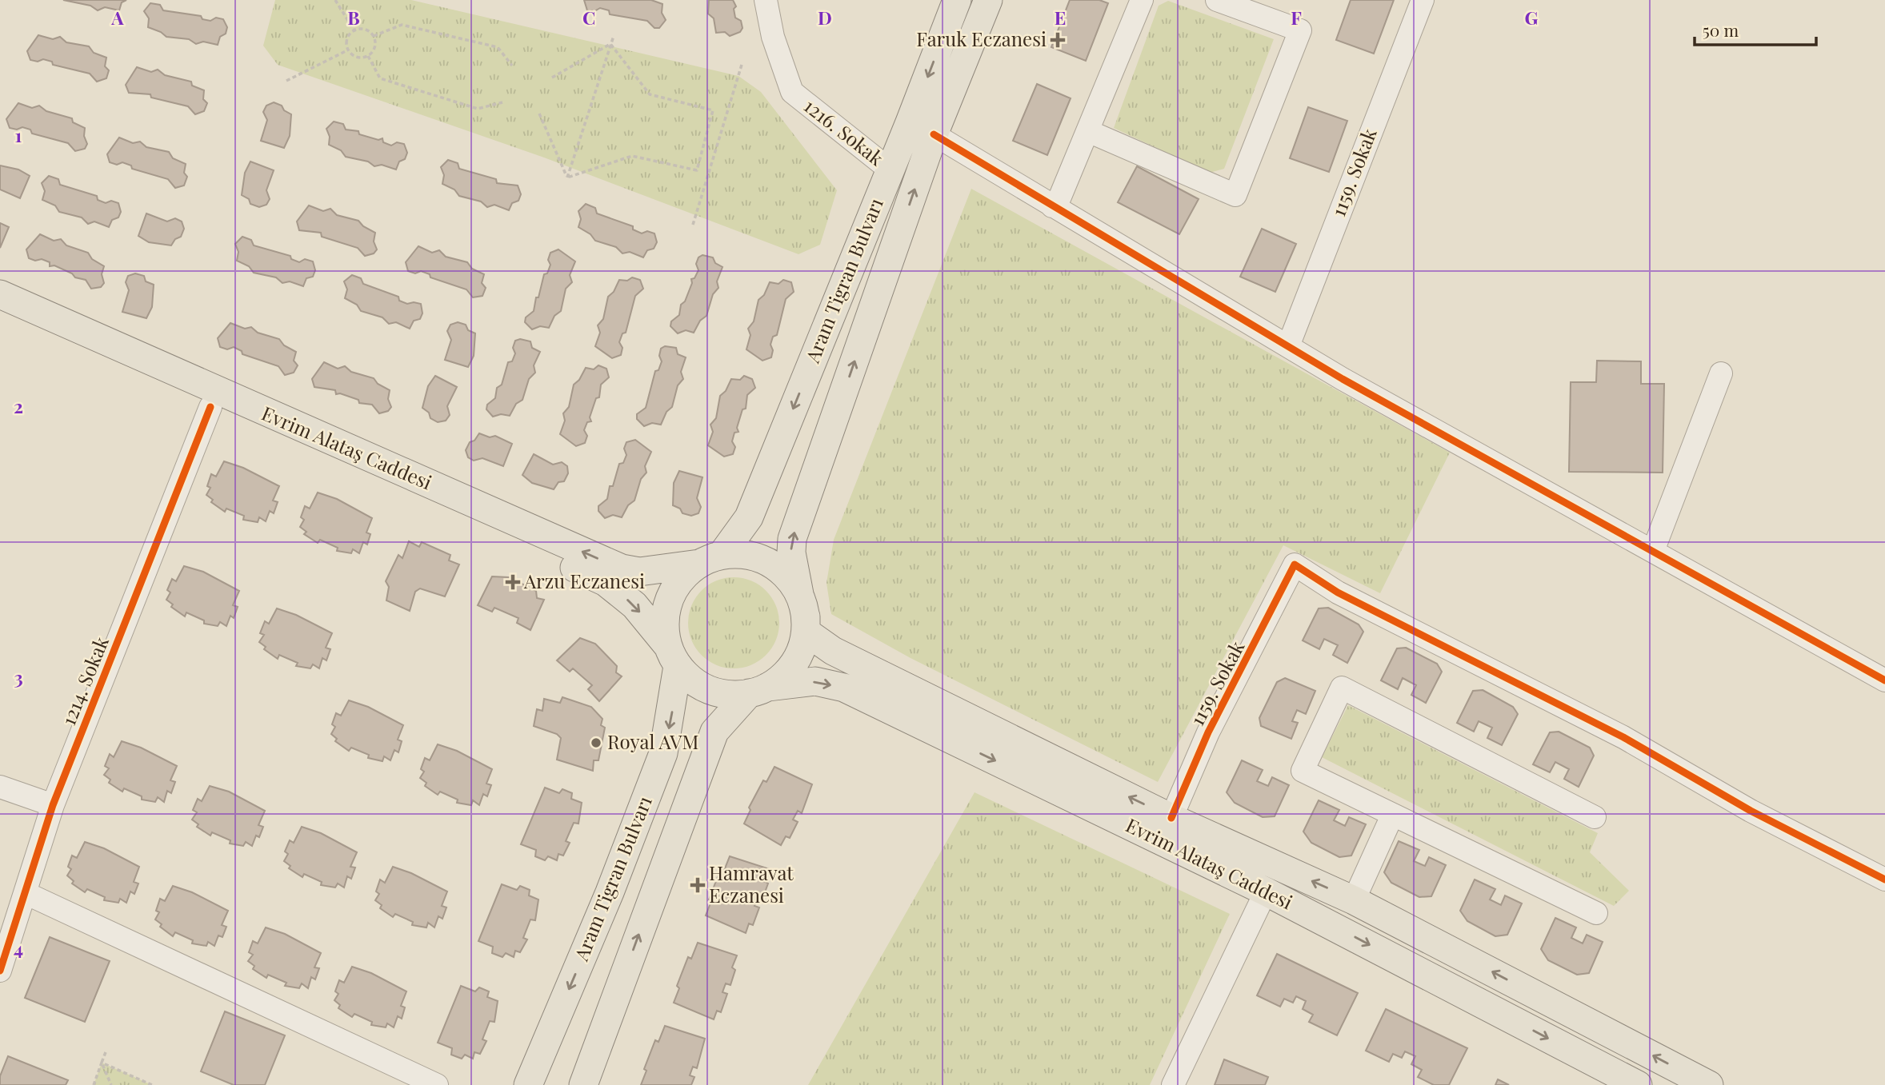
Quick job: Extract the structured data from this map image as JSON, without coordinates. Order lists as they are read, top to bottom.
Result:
{
  "streets": {
    "main road": ["Aram Tigran Bulvarı", "Evrim Alataş Caddesi"],
    "street": ["1216. Sokak", "1159. Sokak", "1214. Sokak"]
  },
  "crossings": [
    ["1216. Sokak", "Aram Tigran Bulvarı"],
    ["Aram Tigran Bulvarı", "Evrim Alataş Caddesi"],
    ["Evrim Alataş Caddesi", "1214. Sokak"]
  ],
  "places": {
    "health": ["Faruk Eczanesi", "Arzu Eczanesi", "Hamravat Eczanesi"],
    "other": ["Royal AVM"]
  },
  "scale_bar": "50 m",
  "grid": {
    "columns": [
      "A",
      "B",
      "C",
      "D",
      "E",
      "F",
      "G"
    ],
    "rows": [
      "1",
      "2",
      "3",
      "4"
    ]
  }
}
